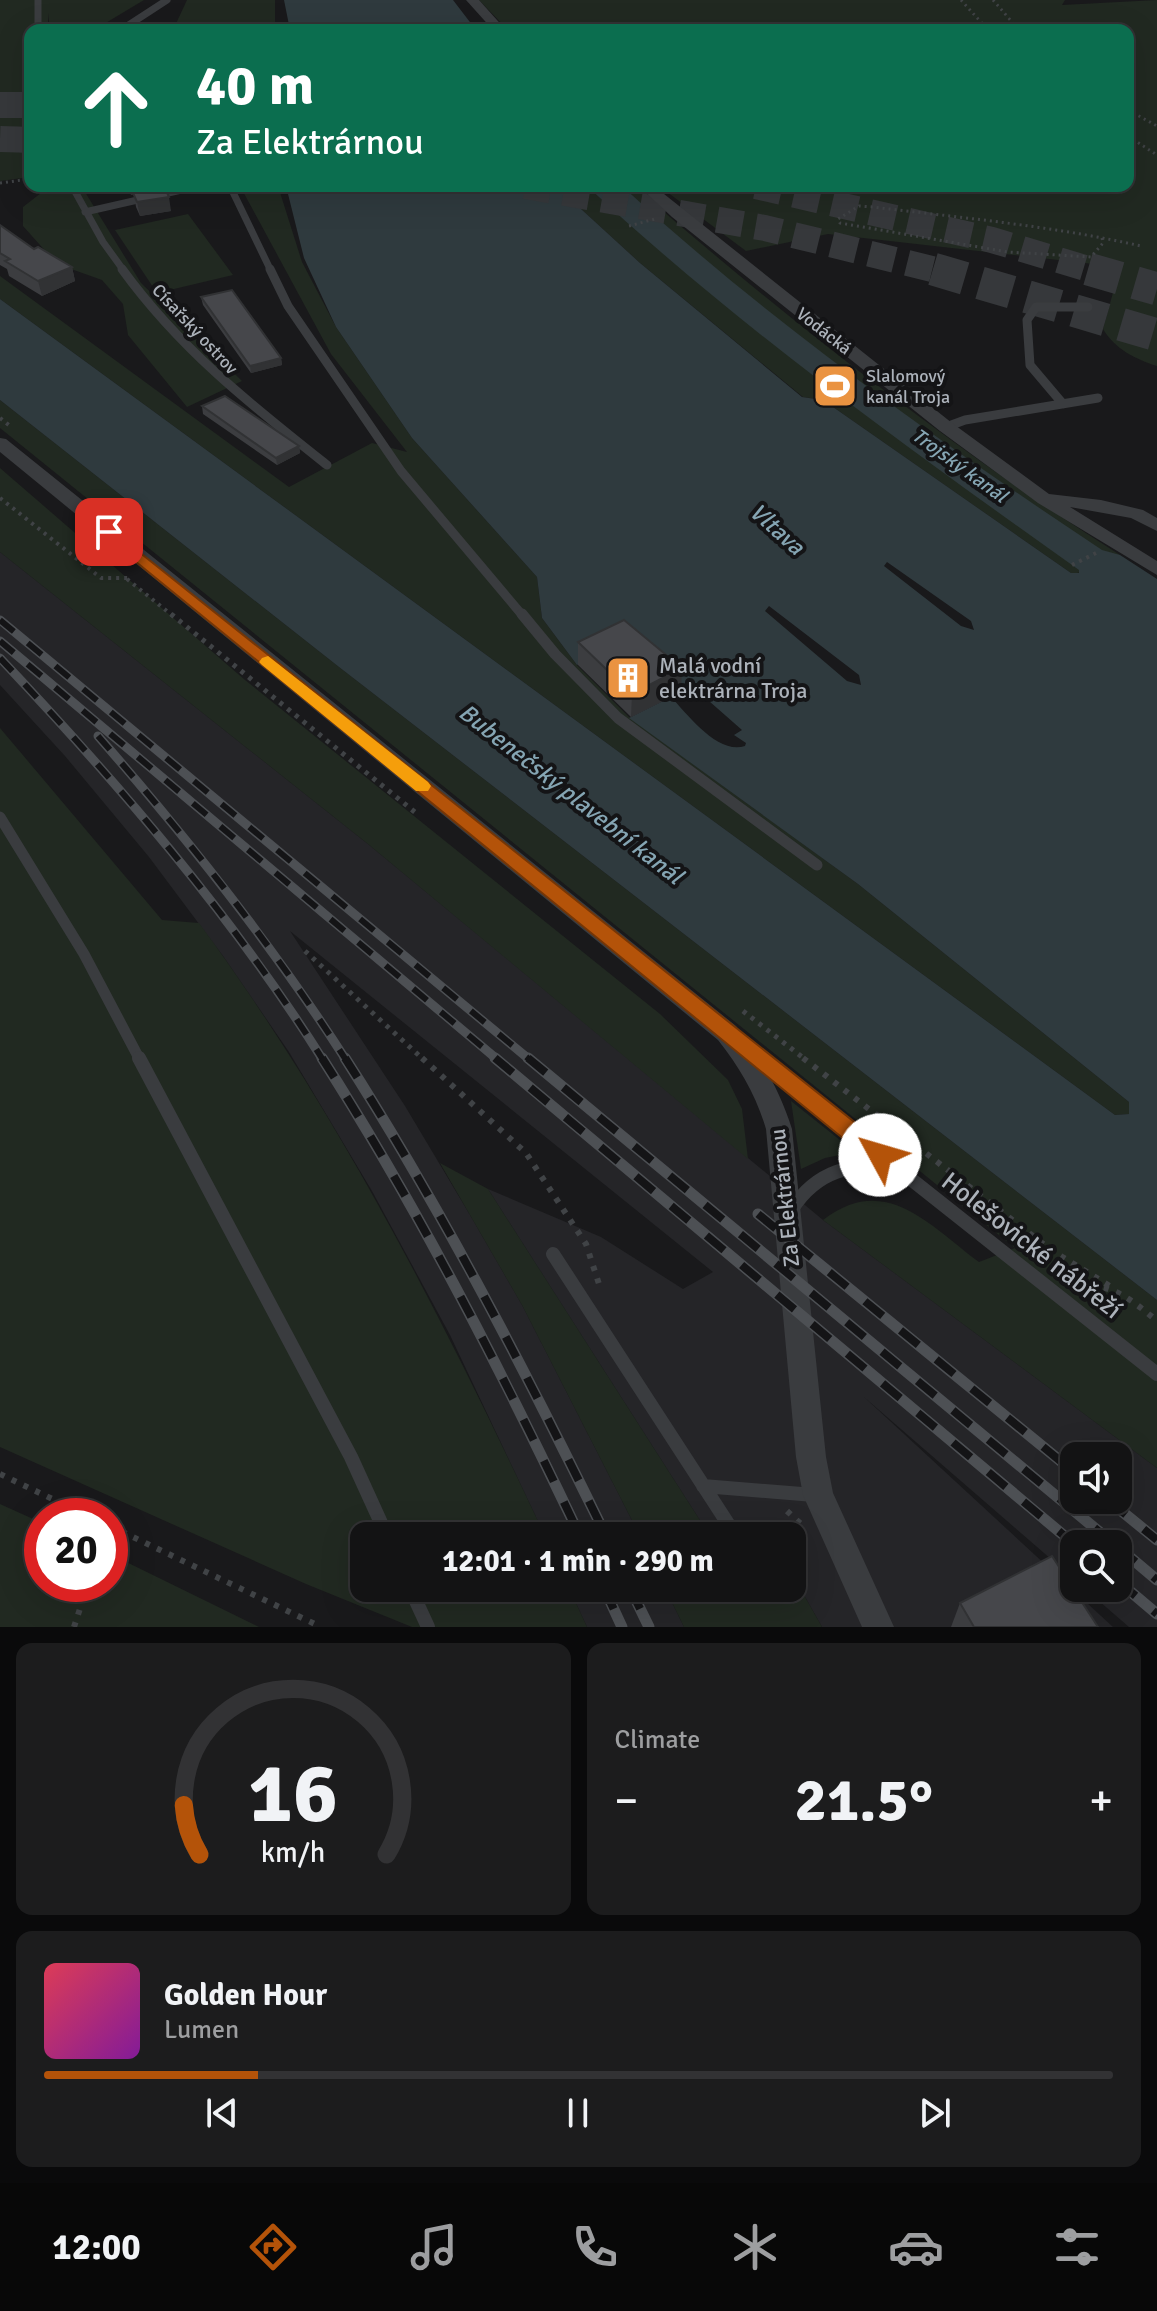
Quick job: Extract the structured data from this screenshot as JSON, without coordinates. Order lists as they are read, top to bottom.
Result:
{
  "streets": {
    "street": ["Vodácká", "Za Elektrárnou"],
    "lane": ["Císařský ostrov", "Holešovické nábřeží"]
  },
  "crossings": [
    ["Za Elektrárnou", "Holešovické nábřeží"]
  ],
  "water": ["Trojský kanál", "Vltava", "Bubenečský plavební kanál"],
  "places": {
    "sports": ["Slalomový kanál Troja"],
    "building": ["Malá vodní elektrárna Troja"]
  },
  "page": {
    "turn": ["40 m", "Za Elektrárnou"],
    "limit": "20",
    "trip": "12:01 · 1 min · 290 m",
    "tile": "Climate",
    "heat": ["−", "21.5°", "+"],
    "song": ["Golden Hour", "Lumen"],
    "tabs": "12:00",
    "gauge": ["16", "km/h"]
  }
}
